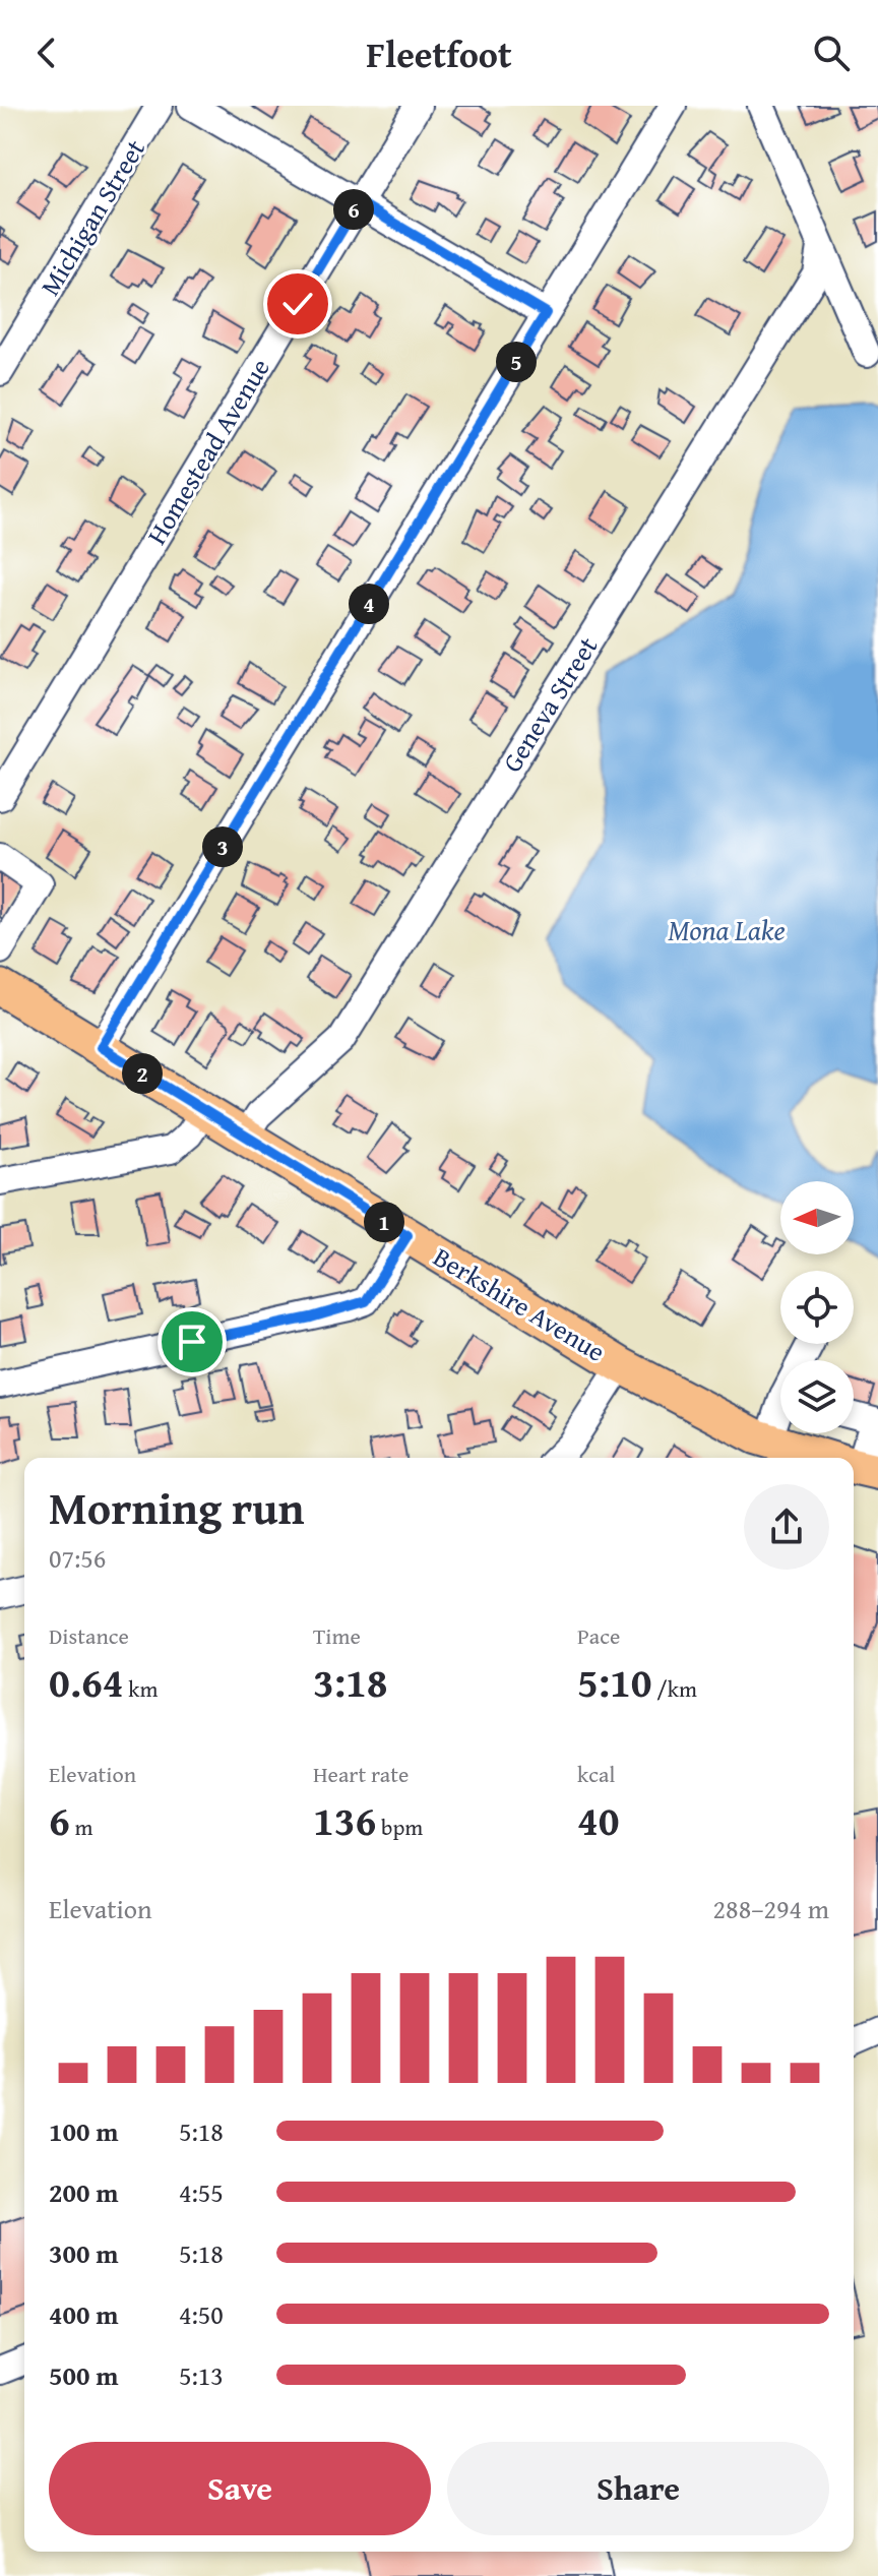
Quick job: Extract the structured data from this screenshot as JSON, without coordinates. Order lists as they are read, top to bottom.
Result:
{
  "streets": {
    "main road": ["Berkshire Avenue"],
    "street": ["Michigan Street", "Homestead Avenue", "Geneva Street"]
  },
  "crossings": [
    ["Geneva Street", "Berkshire Avenue"]
  ],
  "water": ["Mona Lake"],
  "north": "left",
  "page": {
    "header": "Fleetfoot",
    "pins": [
      "6",
      "5",
      "4",
      "3",
      "2",
      "1"
    ],
    "heading": ["Morning run", "07:56"],
    "stats": [
      ["Distance", "0.64 km"],
      ["Time", "3:18"],
      ["Pace", "5:10 /km"],
      ["Elevation", "6 m"],
      ["Heart rate", "136 bpm"],
      ["kcal", "40"]
    ],
    "chart": ["Elevation", "288–294 m"],
    "list": [
      {
        "name": "100 m",
        "note": "5:18"
      },
      {
        "name": "200 m",
        "note": "4:55"
      },
      {
        "name": "300 m",
        "note": "5:18"
      },
      {
        "name": "400 m",
        "note": "4:50"
      },
      {
        "name": "500 m",
        "note": "5:13"
      }
    ],
    "buttons": ["Save", "Share"]
  }
}
